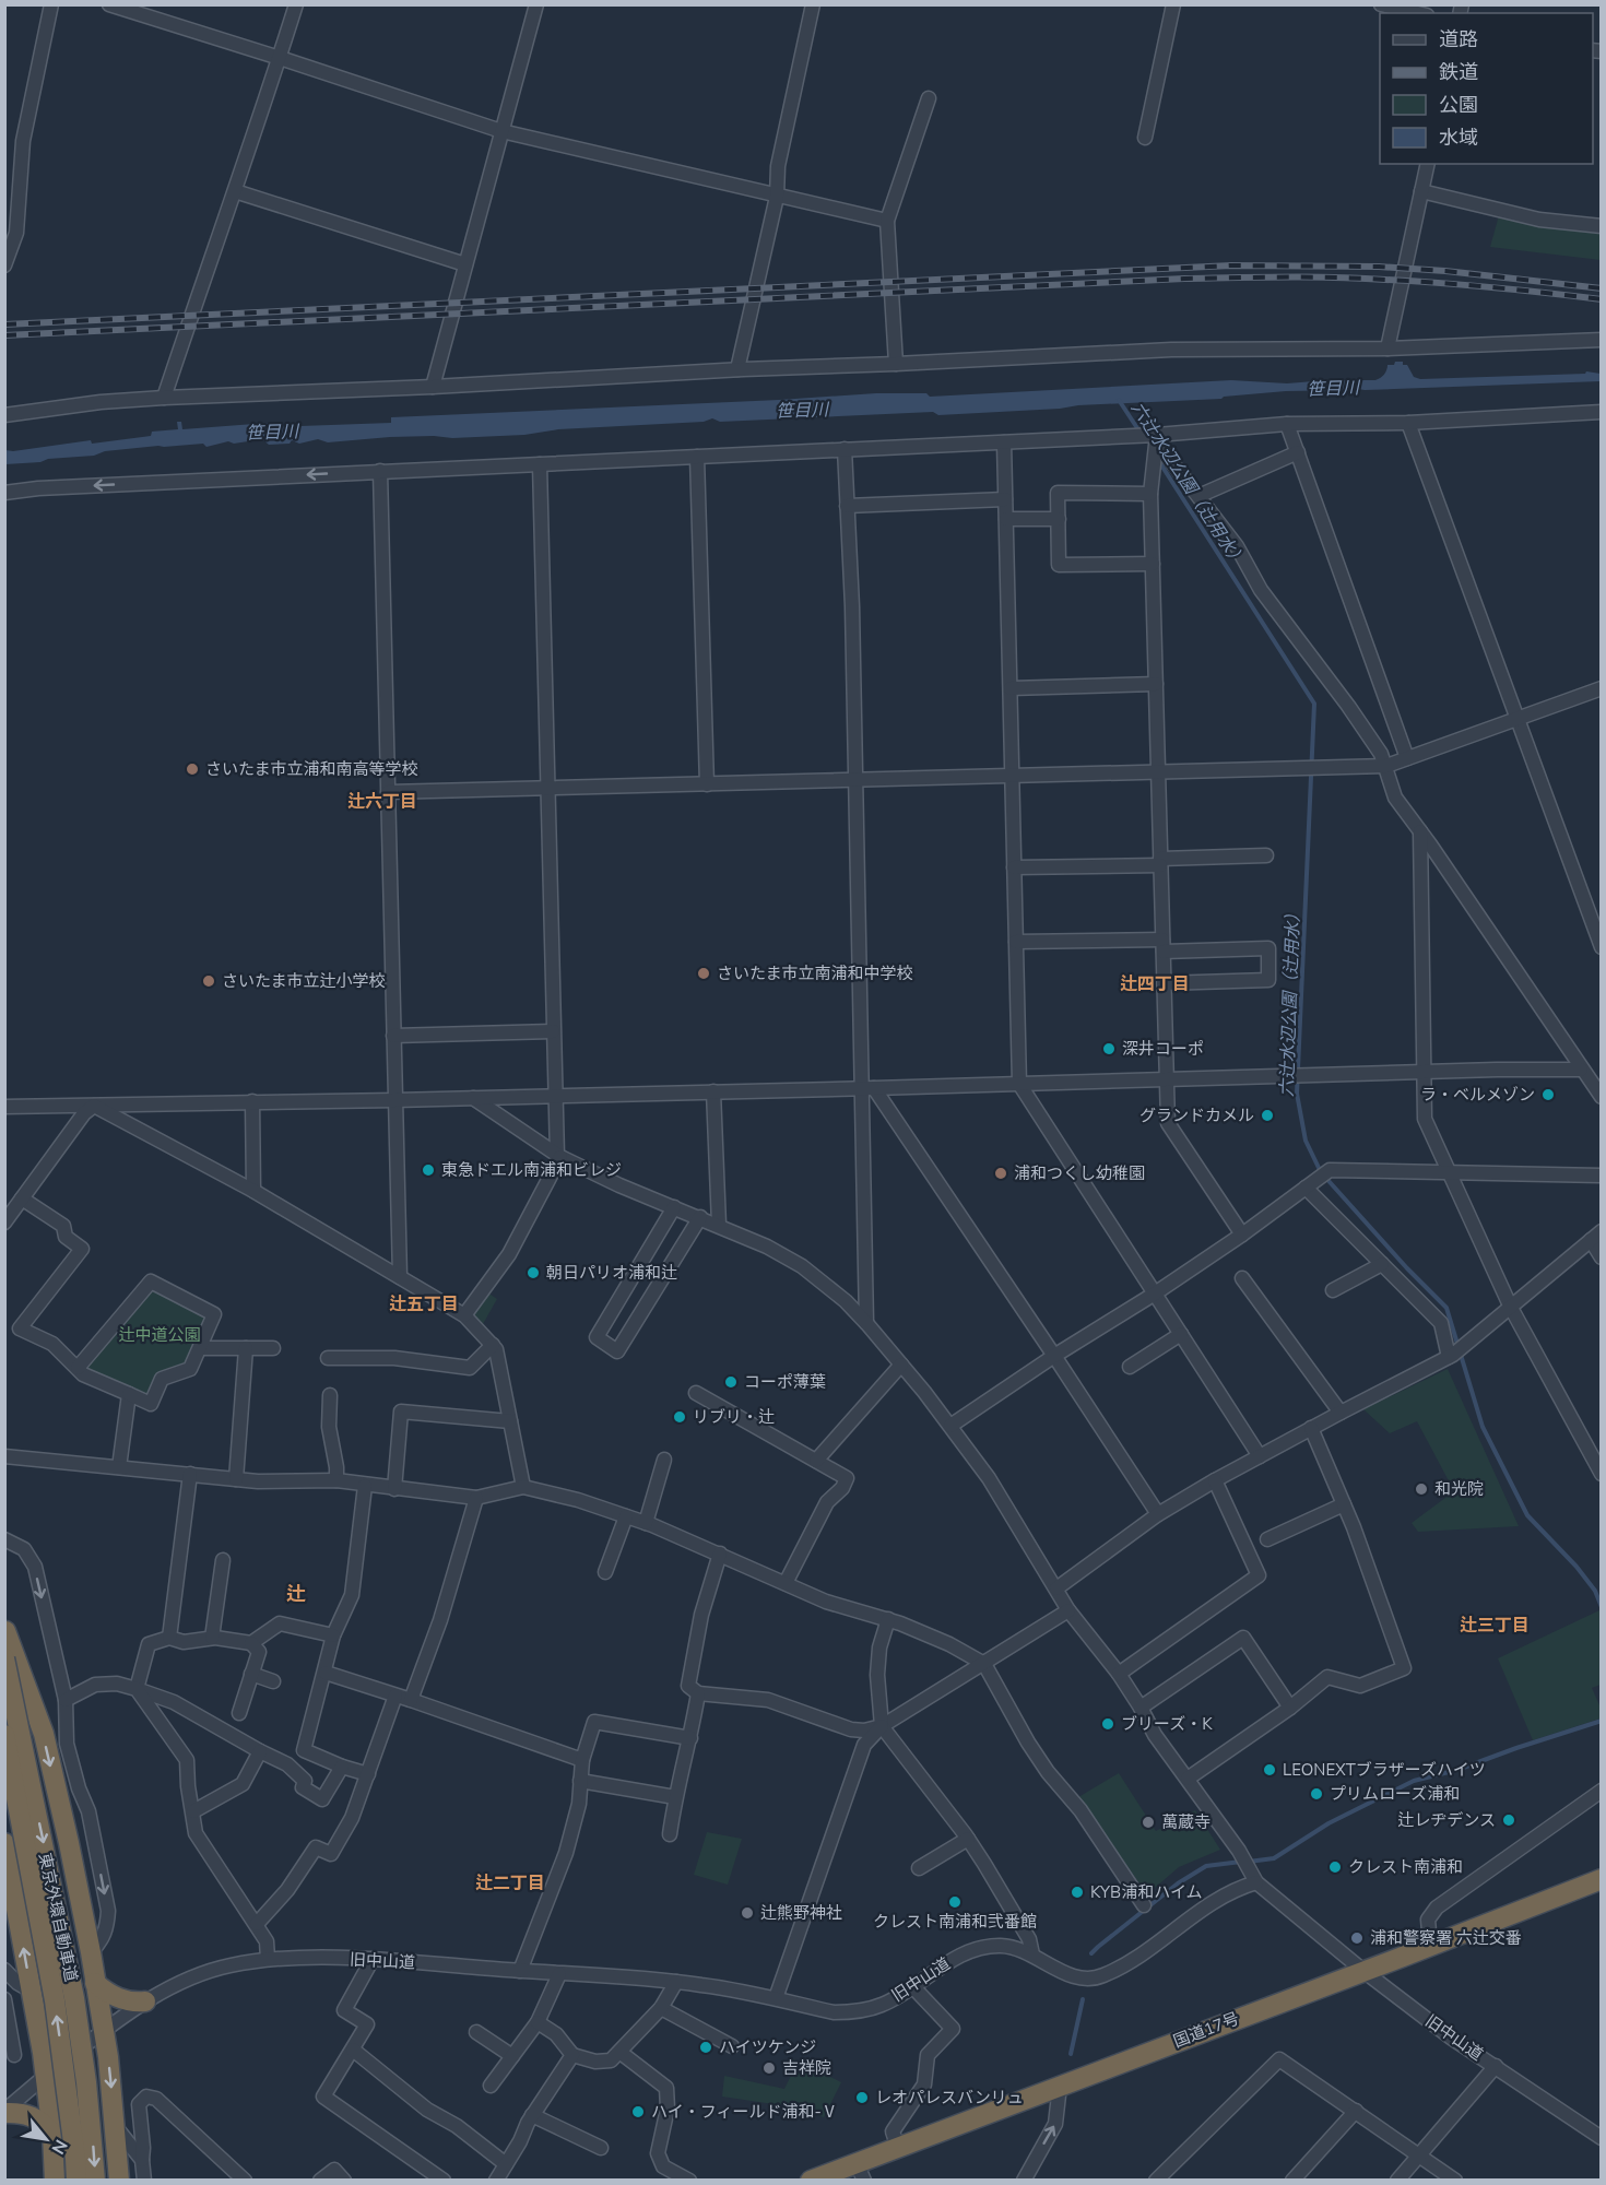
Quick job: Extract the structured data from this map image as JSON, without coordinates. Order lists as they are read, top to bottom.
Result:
{
  "streets": {
    "highway": ["東京外環自動車道", "国道17号"],
    "street": ["旧中山道"]
  },
  "crossings": [
    ["旧中山道", "国道17号"]
  ],
  "districts": [
    "辻六丁目",
    "辻四丁目",
    "辻五丁目",
    "辻",
    "辻三丁目",
    "辻二丁目"
  ],
  "water": ["笹目川", "六辻水辺公園（辻用水）"],
  "parks": ["辻中道公園"],
  "places": [
    "さいたま市立浦和南高等学校",
    "さいたま市立南浦和中学校",
    "さいたま市立辻小学校",
    "深井コーポ",
    "ラ・ベルメゾン",
    "グランドカメル",
    "東急ドエル南浦和ビレジ",
    "浦和つくし幼稚園",
    "朝日パリオ浦和辻",
    "コーポ薄葉",
    "リブリ・辻",
    "和光院",
    "ブリーズ・K",
    "LEONEXTブラザーズハイツ",
    "プリムローズ浦和",
    "辻レヂデンス",
    "萬蔵寺",
    "クレスト南浦和",
    "KYB浦和ハイム",
    "クレスト南浦和弐番館",
    "辻熊野神社",
    "浦和警察署 六辻交番",
    "ハイツケンジ",
    "吉祥院",
    "レオパレスバンリュ",
    "ハイ・フィールド浦和-Ⅴ"
  ],
  "legend": [
    "道路",
    "鉄道",
    "公園",
    "水域"
  ],
  "north": "bottom right"
}
